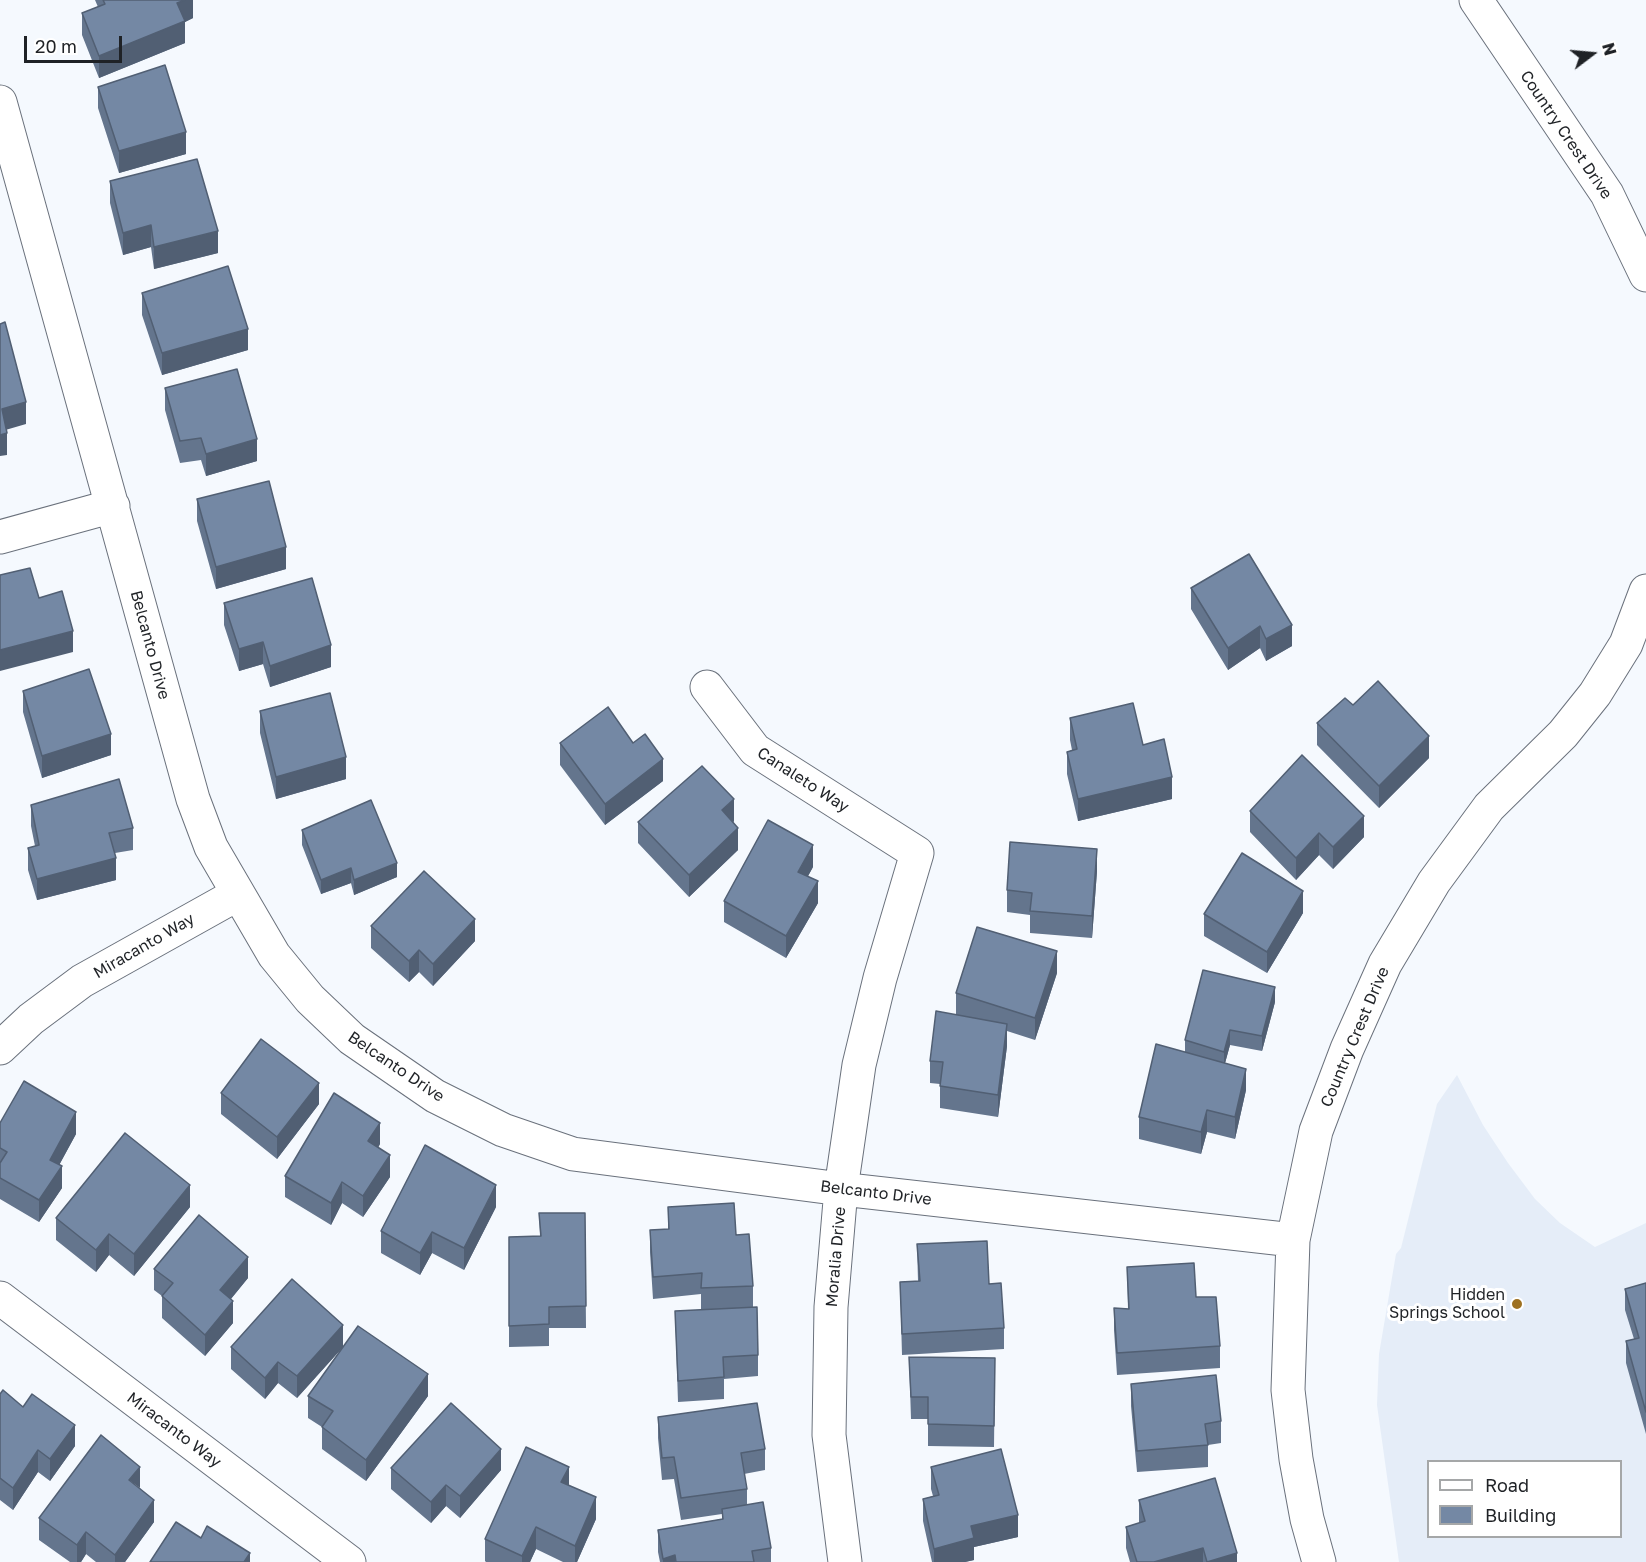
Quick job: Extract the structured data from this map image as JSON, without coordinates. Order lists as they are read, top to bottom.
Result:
{
  "streets": {
    "street": [
      "Country Crest Drive",
      "Belcanto Drive",
      "Canaleto Way",
      "Miracanto Way",
      "Moralia Drive"
    ]
  },
  "crossings": [
    ["Country Crest Drive", "Belcanto Drive"],
    ["Belcanto Drive", "Miracanto Way"],
    ["Belcanto Drive", "Moralia Drive"],
    ["Canaleto Way", "Moralia Drive"]
  ],
  "places": ["Hidden Springs School"],
  "legend": ["Road", "Building"],
  "scale_bar": "20 m",
  "north": "right"
}
